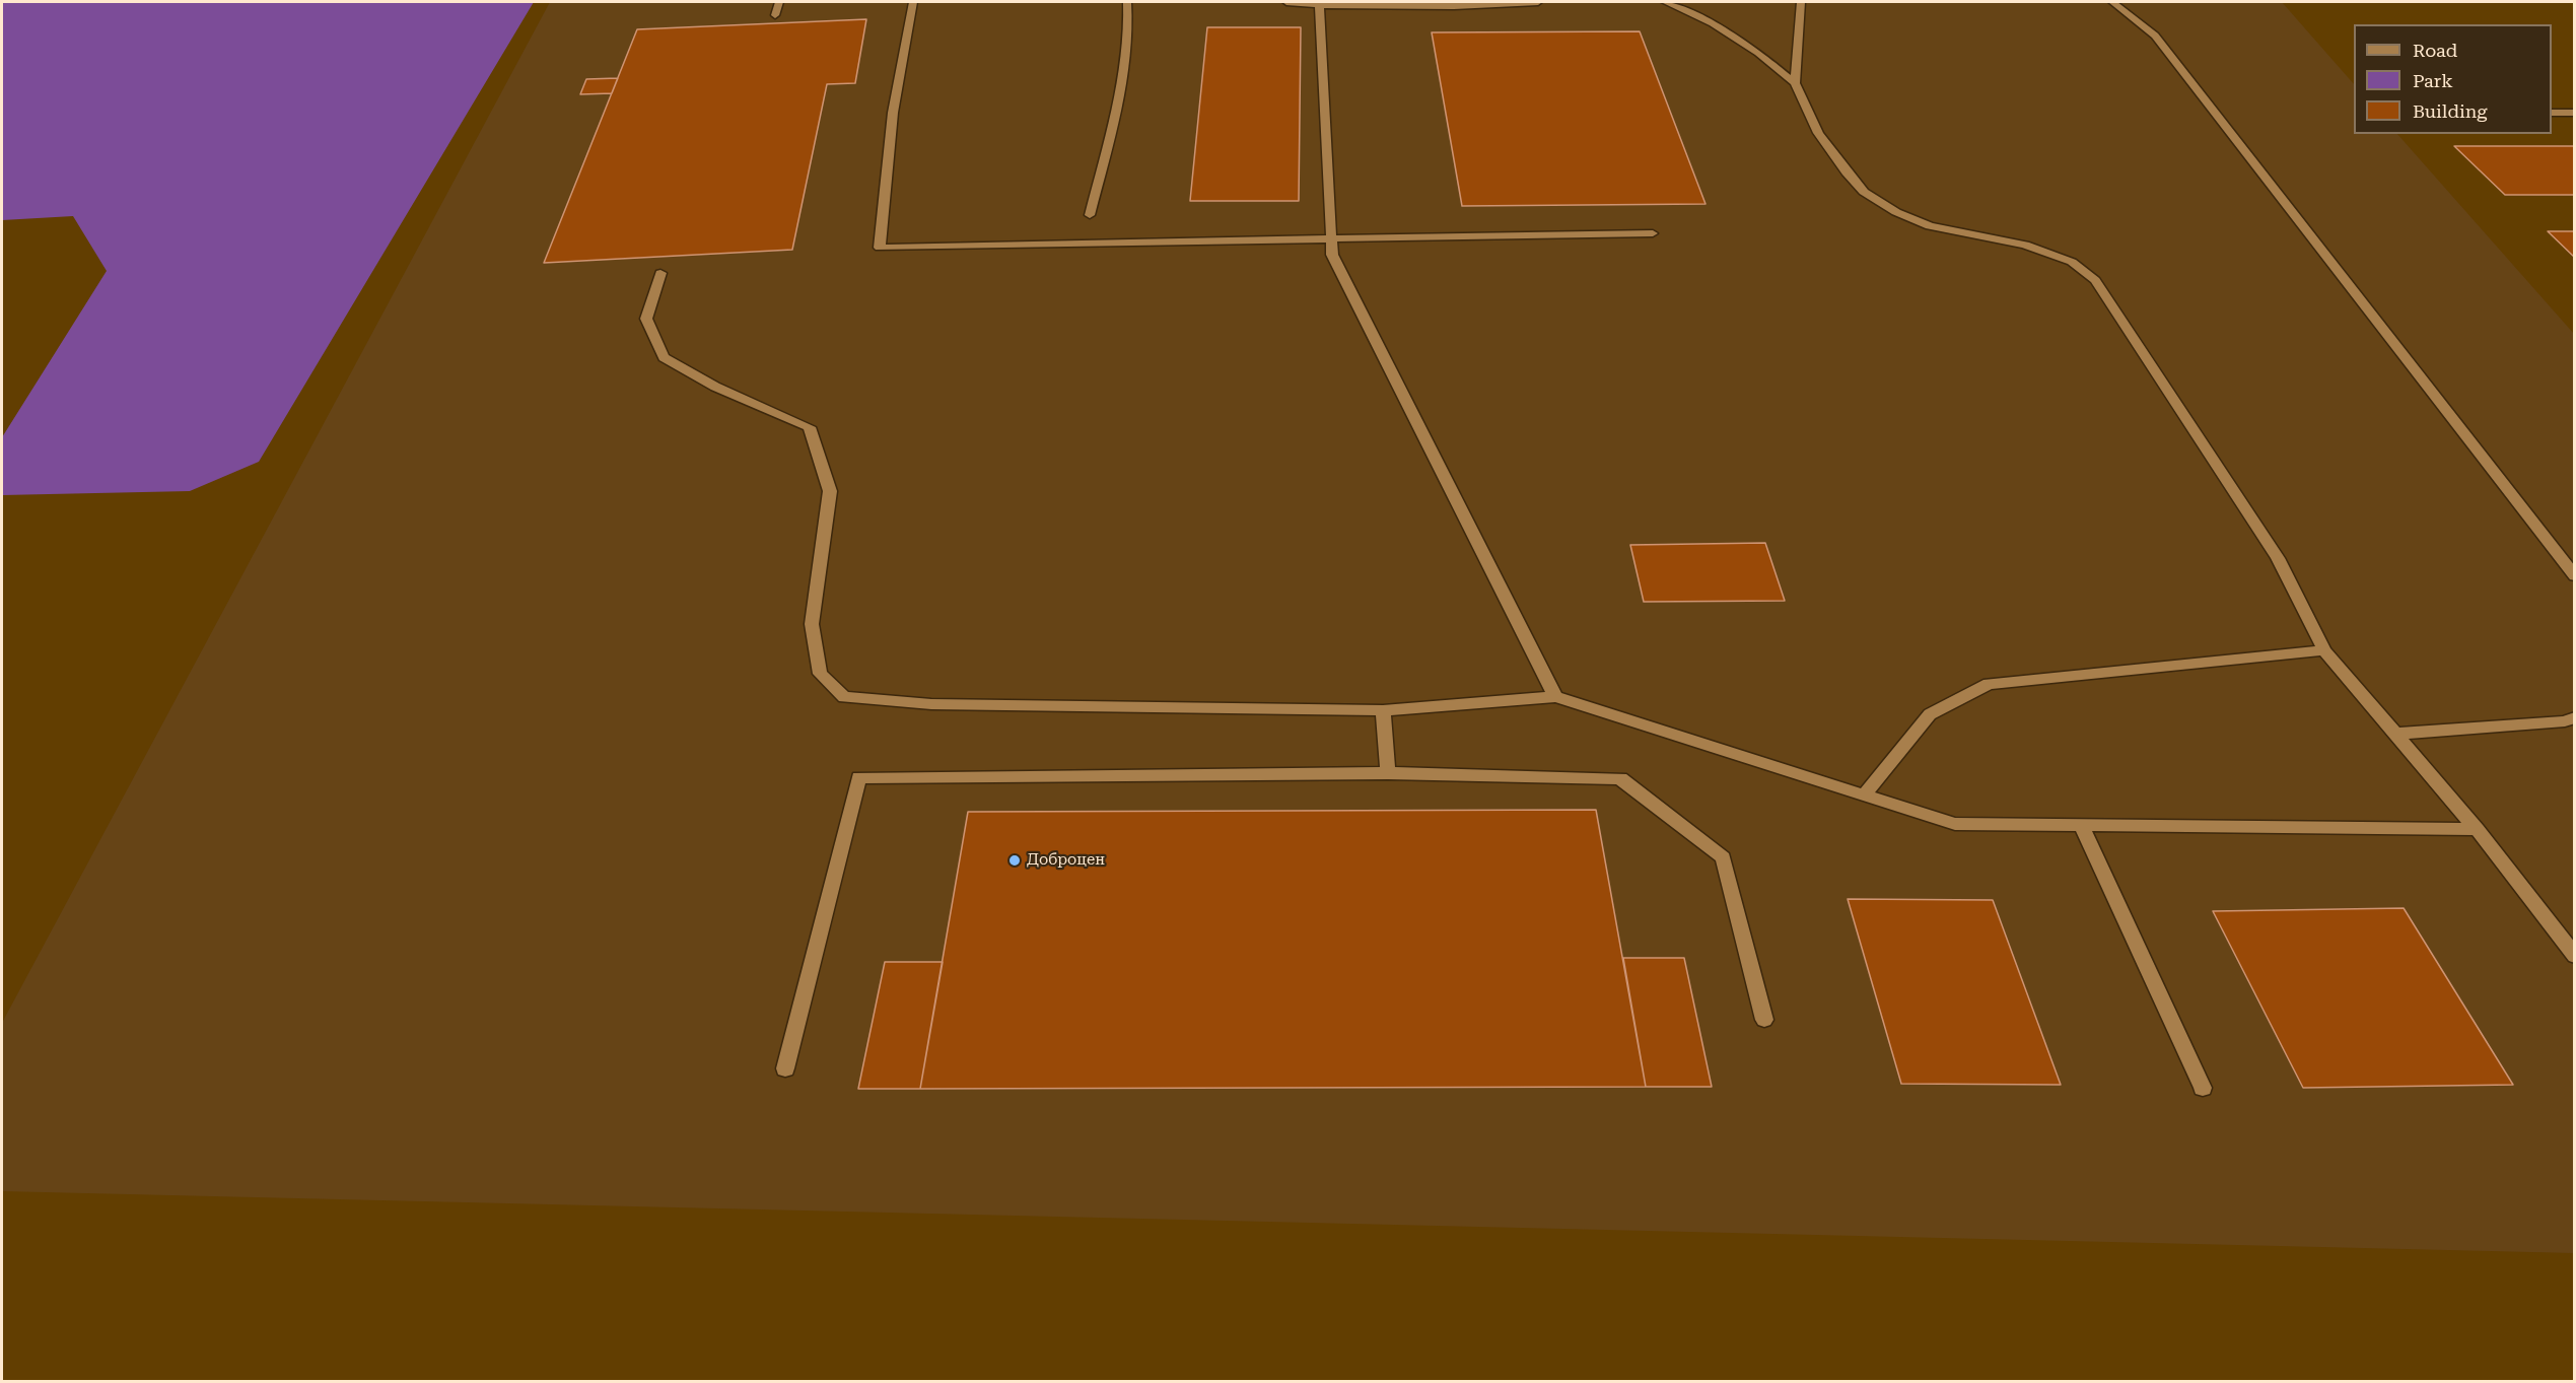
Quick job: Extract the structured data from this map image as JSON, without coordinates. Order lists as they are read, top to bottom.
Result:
{
  "places": ["Доброцен"],
  "legend": ["Road", "Park", "Building"]
}
